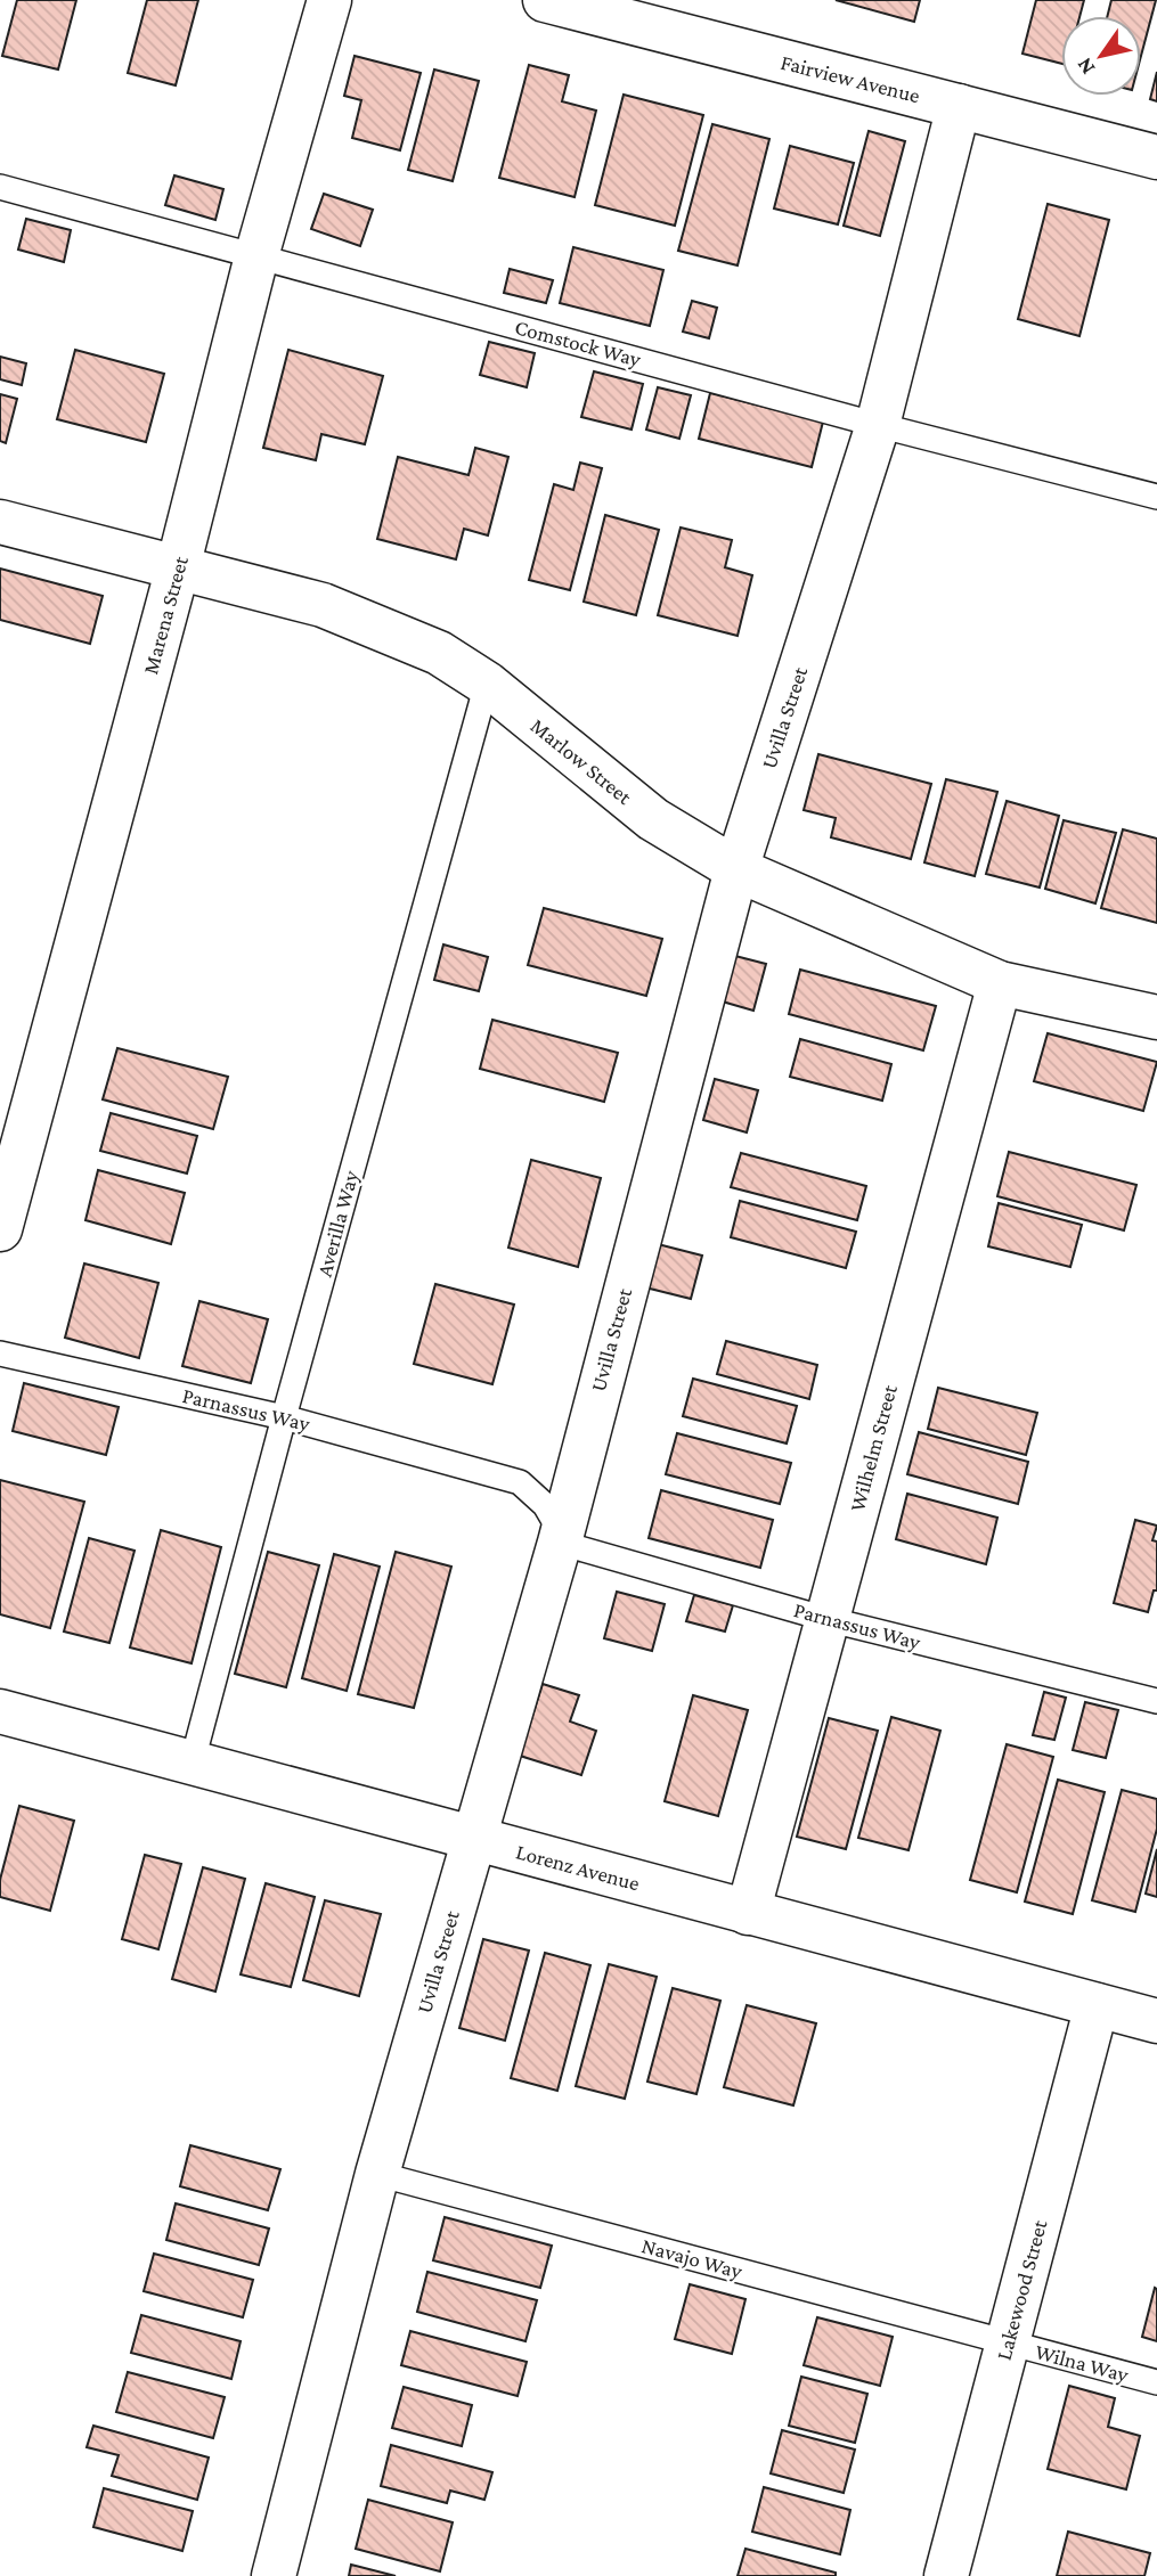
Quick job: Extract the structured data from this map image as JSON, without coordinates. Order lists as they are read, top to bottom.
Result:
{
  "streets": {
    "street": [
      "Fairview Avenue",
      "Marena Street",
      "Uvilla Street",
      "Marlow Street",
      "Wilhelm Street",
      "Lorenz Avenue",
      "Lakewood Street"
    ],
    "lane": [
      "Comstock Way",
      "Averilla Way",
      "Parnassus Way",
      "Navajo Way",
      "Wilna Way"
    ]
  },
  "crossings": [
    ["Fairview Avenue", "Uvilla Street"],
    ["Comstock Way", "Marena Street"],
    ["Comstock Way", "Uvilla Street"],
    ["Marena Street", "Marlow Street"],
    ["Uvilla Street", "Marlow Street"],
    ["Uvilla Street", "Parnassus Way"],
    ["Uvilla Street", "Lorenz Avenue"],
    ["Uvilla Street", "Navajo Way"],
    ["Marlow Street", "Averilla Way"],
    ["Marlow Street", "Wilhelm Street"],
    ["Averilla Way", "Parnassus Way"],
    ["Averilla Way", "Lorenz Avenue"],
    ["Parnassus Way", "Wilhelm Street"],
    ["Wilhelm Street", "Lorenz Avenue"],
    ["Lorenz Avenue", "Lakewood Street"],
    ["Navajo Way", "Lakewood Street"],
    ["Navajo Way", "Wilna Way"],
    ["Lakewood Street", "Wilna Way"]
  ],
  "north": "bottom left"
}
